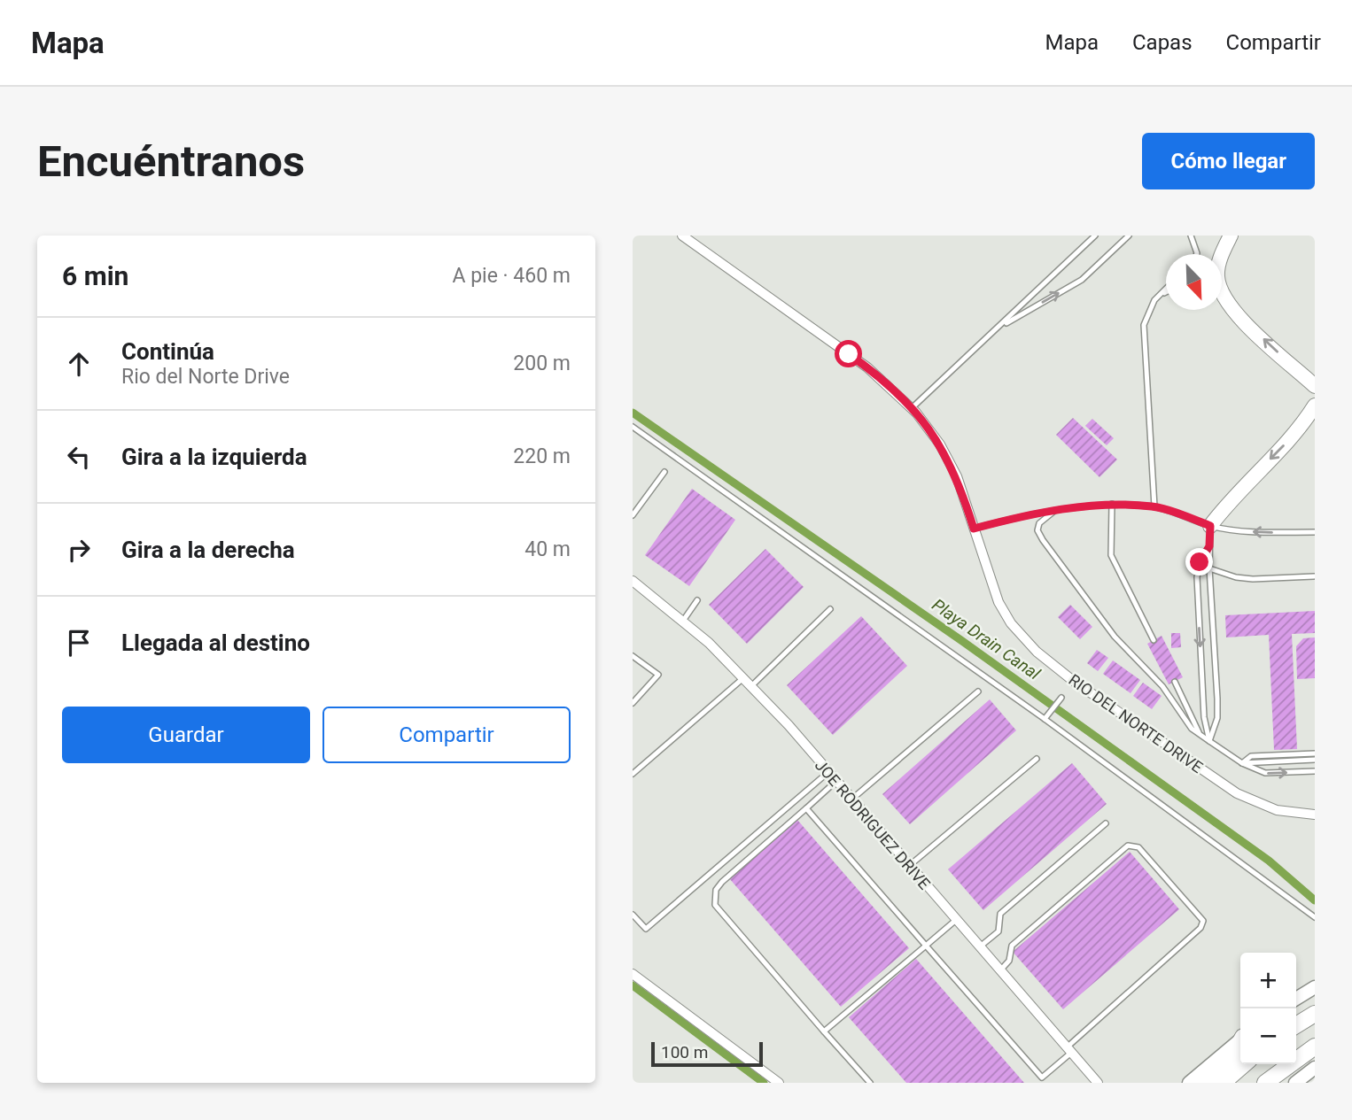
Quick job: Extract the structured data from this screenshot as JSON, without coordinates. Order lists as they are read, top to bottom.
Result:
{
  "streets": {
    "street": ["RIO DEL NORTE DRIVE", "JOE RODRIGUEZ DRIVE"]
  },
  "water": ["Playa Drain Canal"],
  "scale_bar": "100 m",
  "north": "bottom right",
  "page": {
    "header": "Mapa",
    "nav": ["Mapa", "Capas", "Compartir"],
    "buttons": [
      "Cómo llegar",
      ["Guardar", "Compartir"]
    ],
    "title": "Encuéntranos",
    "heading": ["6 min", "A pie · 460 m"],
    "list": [
      ["Continúa", "Rio del Norte Drive", "200 m"],
      ["Gira a la izquierda", "220 m"],
      ["Gira a la derecha", "40 m"],
      "Llegada al destino"
    ],
    "map_buttons": ["+", "−"],
    "scale": "100 m"
  }
}
